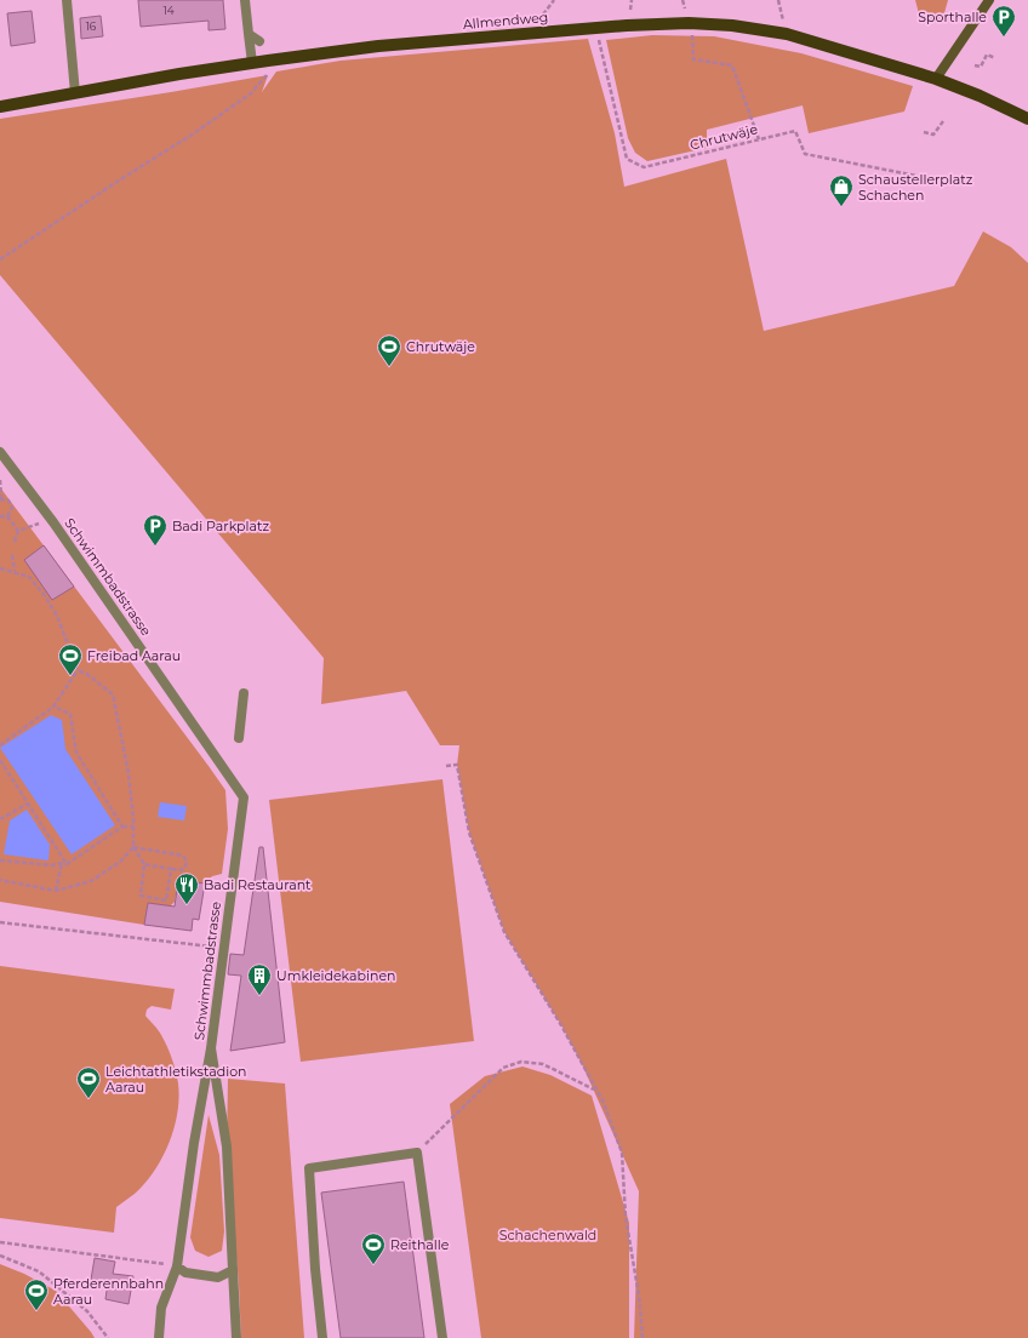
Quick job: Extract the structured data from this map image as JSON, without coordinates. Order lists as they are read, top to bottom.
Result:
{
  "streets": {
    "main road": ["Allmendweg"],
    "street": ["Schwimmbadstrasse"],
    "path": ["Chrutwäje"]
  },
  "crossings": [
    ["Allmendweg", "Chrutwäje"]
  ],
  "parks": ["Schachenwald"],
  "places": {
    "parking": ["Sporthalle", "Badi Parkplatz"],
    "shop": ["Schaustellerplatz Schachen"],
    "sports": [
      "Chrutwäje",
      "Freibad Aarau",
      "Leichtathletikstadion Aarau",
      "Reithalle",
      "Pferderennbahn Aarau"
    ],
    "restaurant": ["Badi Restaurant"],
    "building": ["Umkleidekabinen"]
  },
  "house_numbers": ["14", "16"]
}
